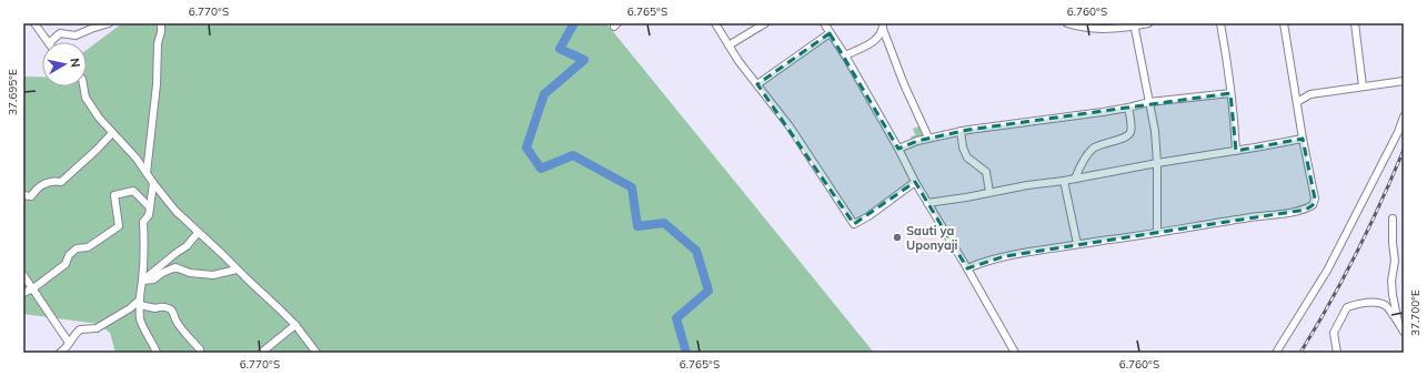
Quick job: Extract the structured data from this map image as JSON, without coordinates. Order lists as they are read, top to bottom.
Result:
{
  "places": ["Sauti ya Uponyaji"],
  "north": "right",
  "coordinates": [
    "6.770°S",
    "6.765°S",
    "6.760°S",
    "37.695°E",
    "37.700°E"
  ]
}
